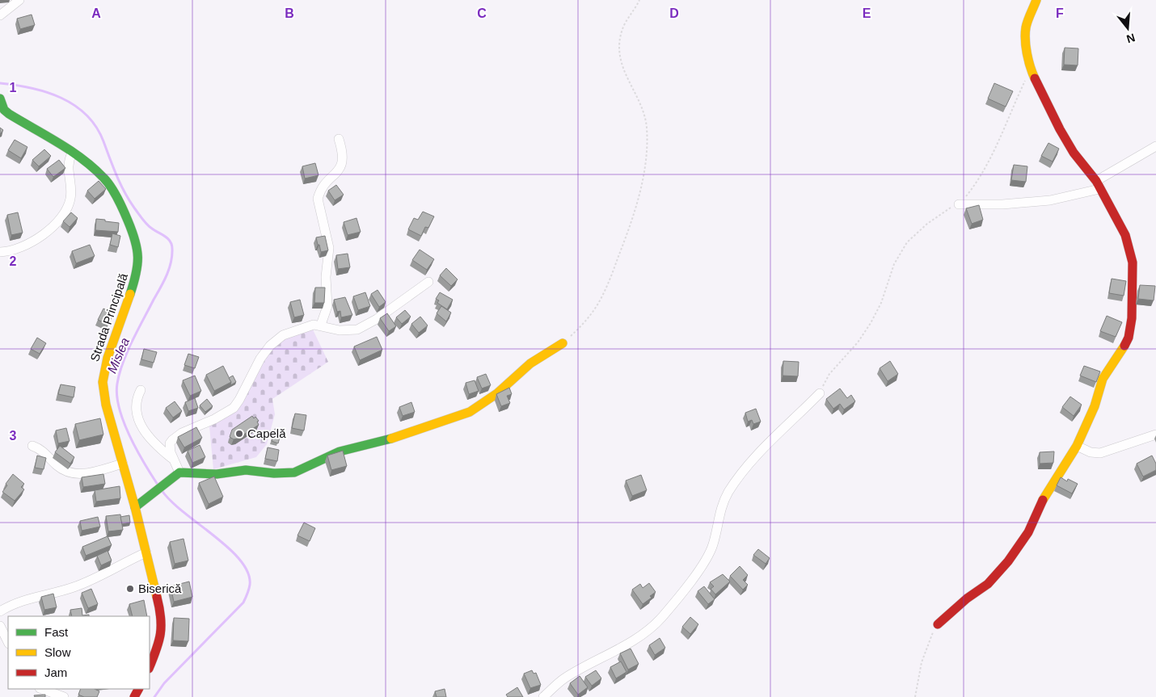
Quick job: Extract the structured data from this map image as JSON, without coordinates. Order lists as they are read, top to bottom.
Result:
{
  "streets": {
    "street": ["Strada Principală"]
  },
  "water": ["Mislea"],
  "places": ["Capelă", "Biserică"],
  "legend": ["Fast", "Slow", "Jam"],
  "north": "bottom",
  "grid": {
    "columns": [
      "A",
      "B",
      "C",
      "D",
      "E",
      "F"
    ],
    "rows": ["1", "2", "3"]
  }
}
